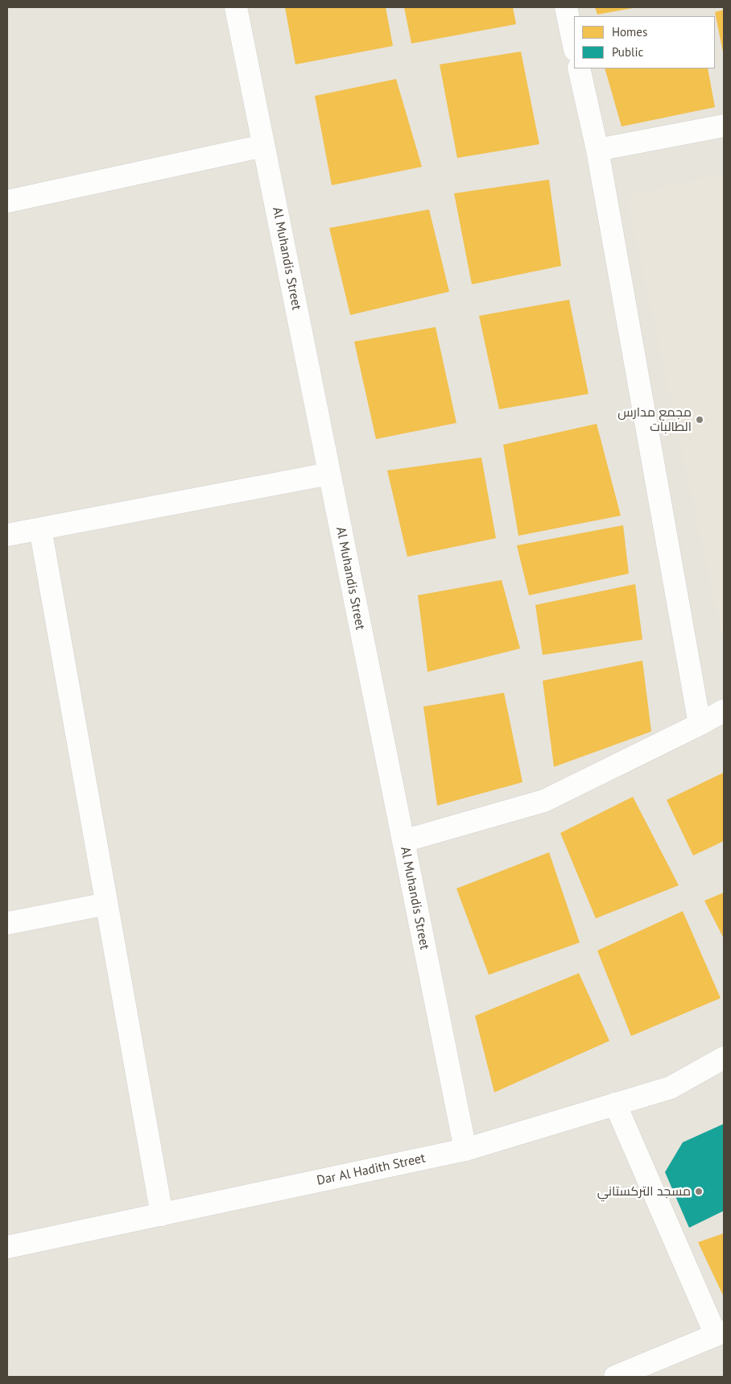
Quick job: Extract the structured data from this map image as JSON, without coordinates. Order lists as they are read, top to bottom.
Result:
{
  "streets": {
    "street": ["Al Muhandis Street", "Dar Al Hadith Street"]
  },
  "crossings": [
    ["Al Muhandis Street", "Dar Al Hadith Street"]
  ],
  "places": ["مجمع مدارس الطالبات", "مسجد التركستاني"],
  "legend": ["Homes", "Public"]
}
